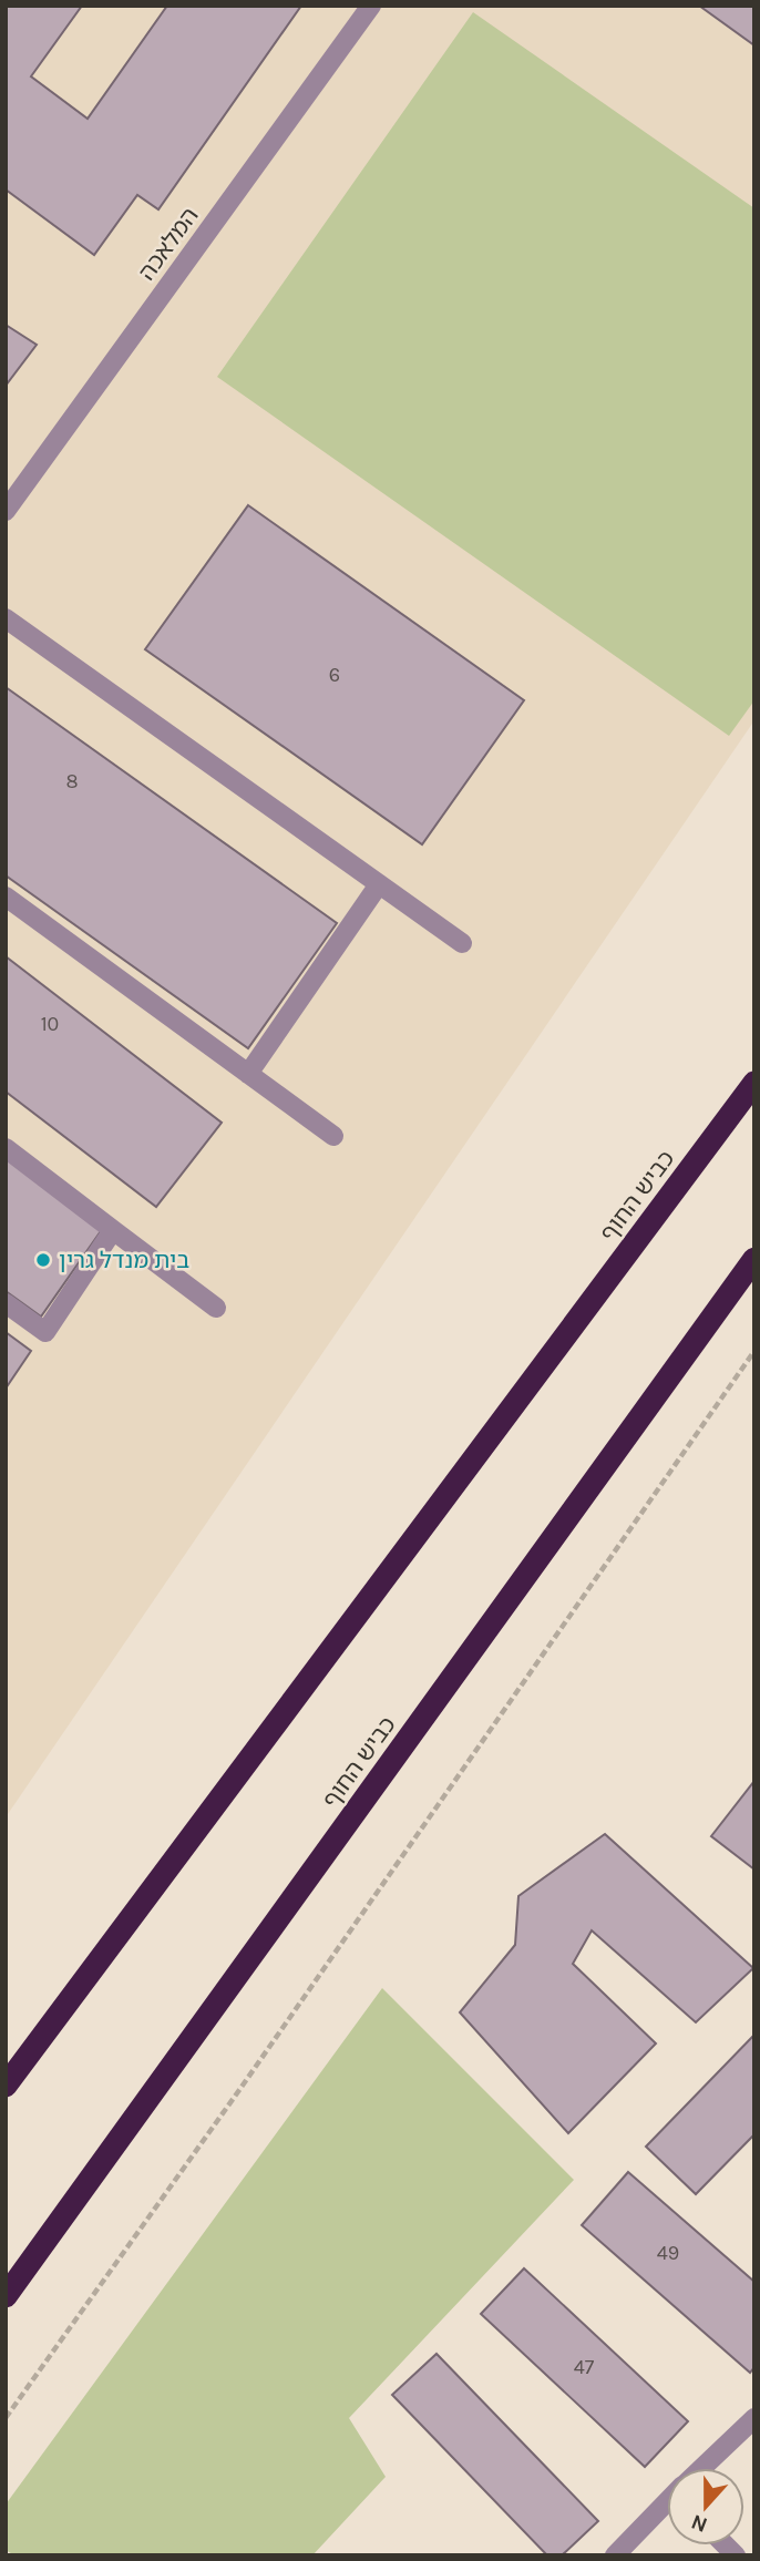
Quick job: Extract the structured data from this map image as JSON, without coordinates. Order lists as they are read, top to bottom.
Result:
{
  "streets": {
    "highway": ["כביש החוף"],
    "street": ["המלאכה"]
  },
  "places": ["בית מנדל גרין"],
  "house_numbers": [
    "6",
    "8",
    "10",
    "49",
    "47"
  ],
  "north": "bottom"
}
